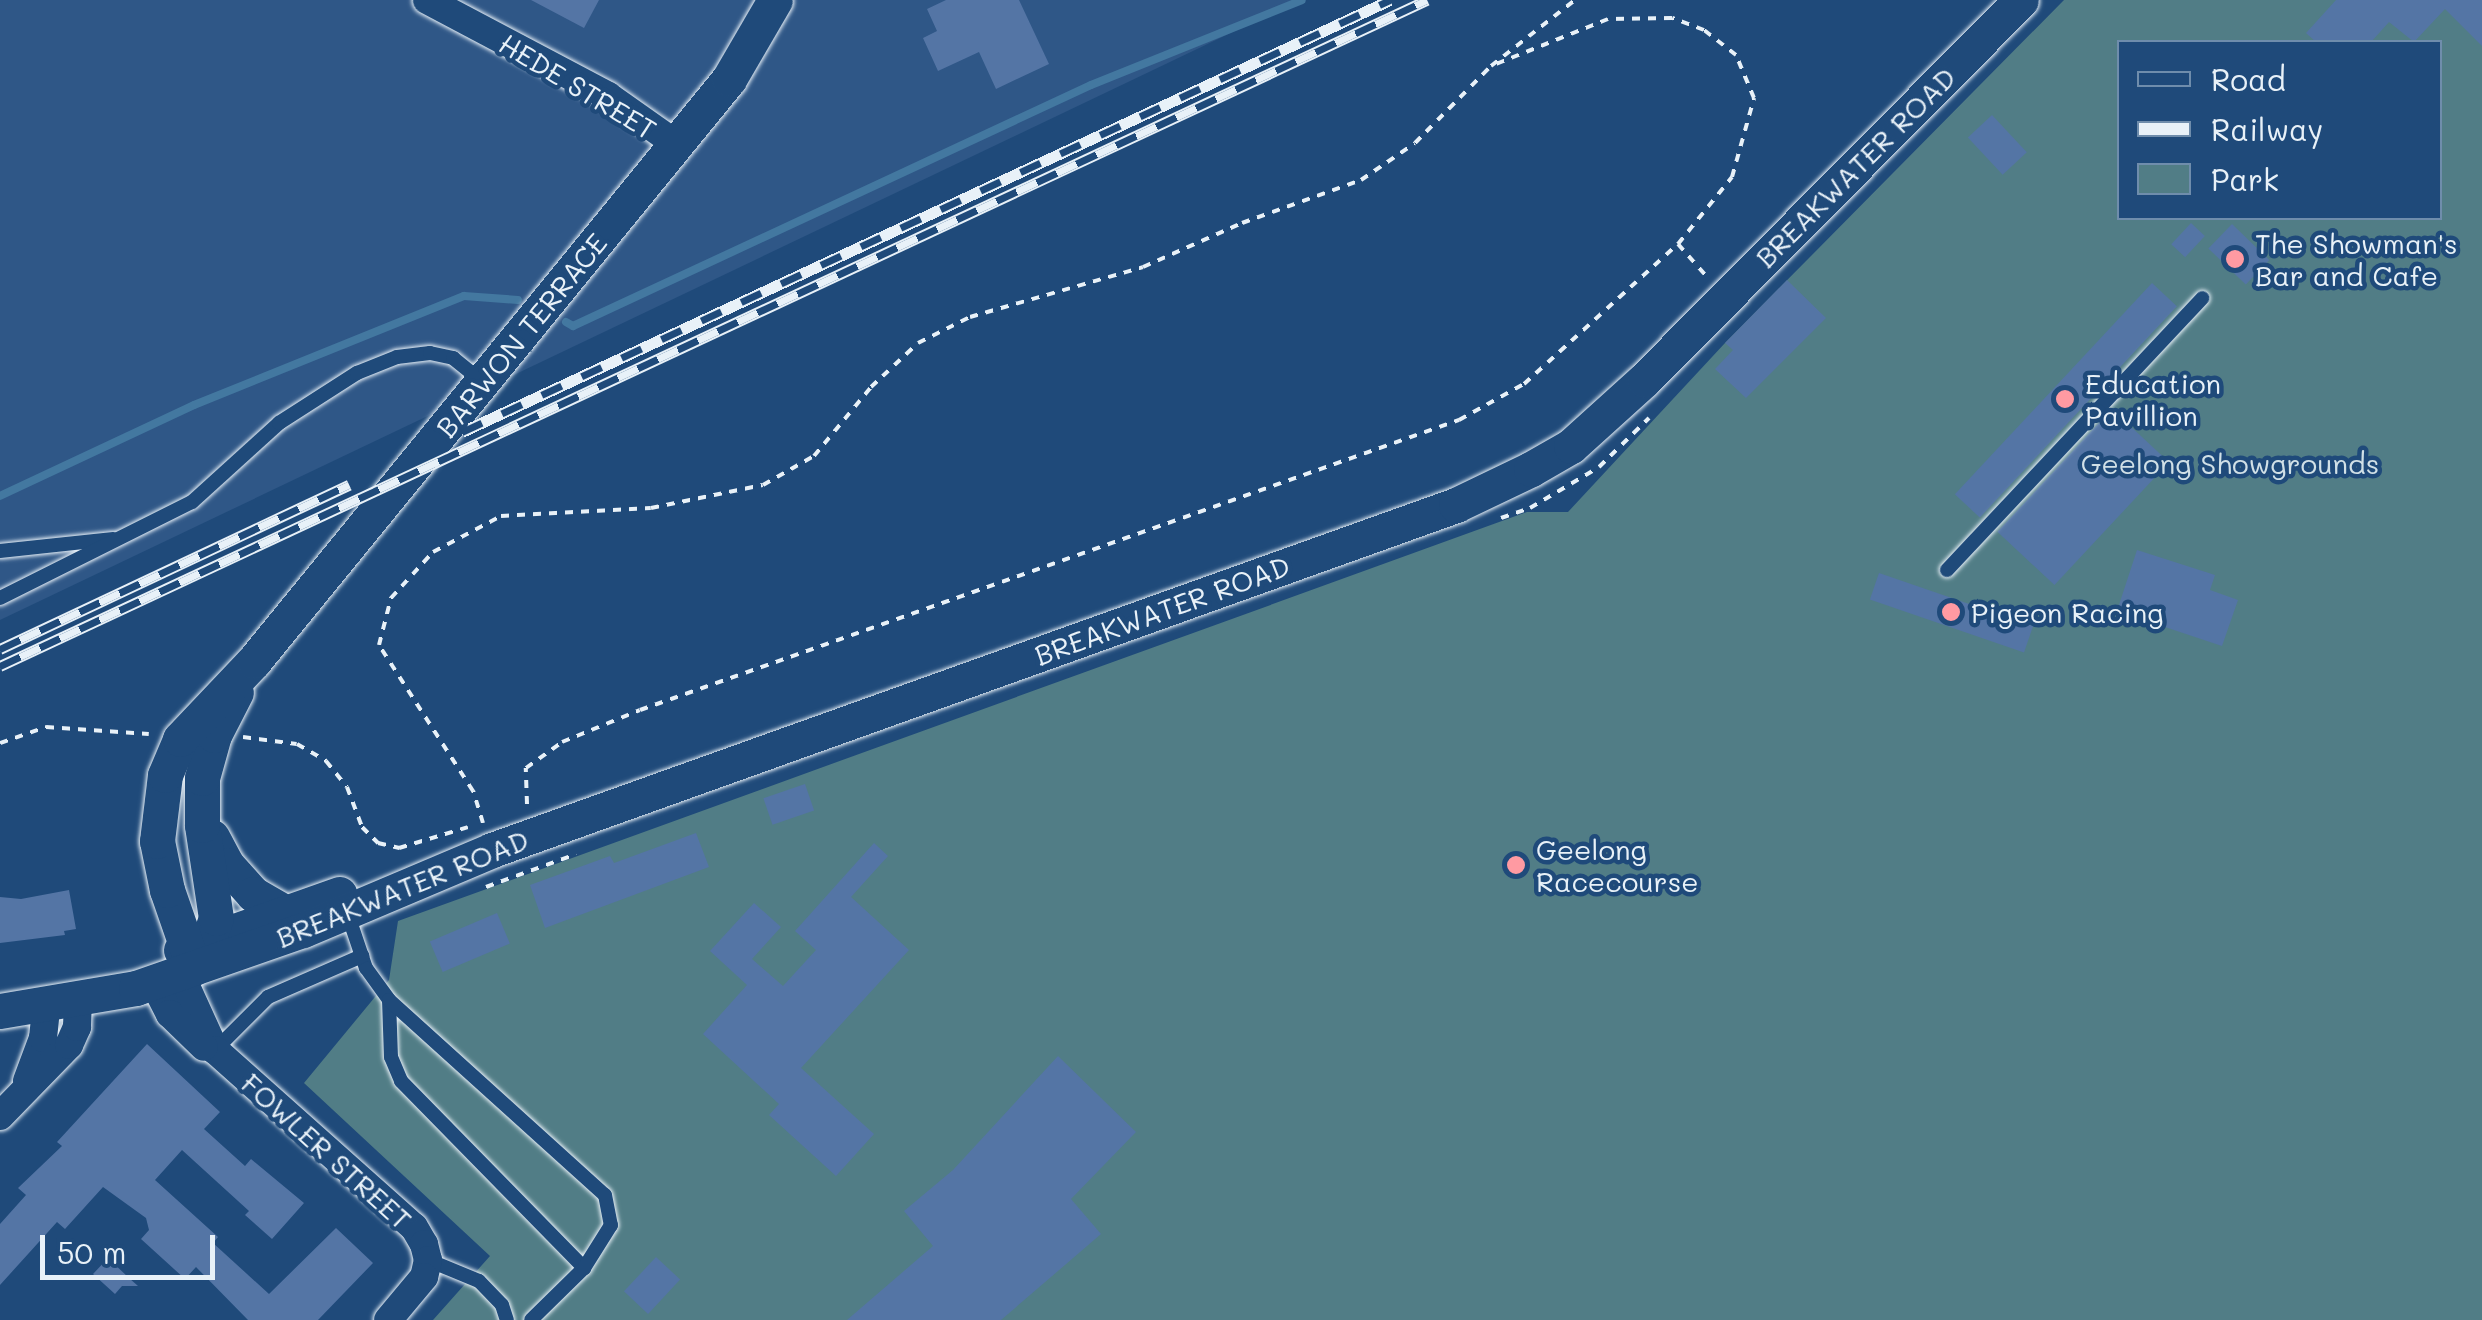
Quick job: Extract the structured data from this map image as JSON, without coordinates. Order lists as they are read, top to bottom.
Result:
{
  "streets": {
    "street": [
      "HEDE STREET",
      "BREAKWATER ROAD",
      "BARWON TERRACE",
      "FOWLER STREET"
    ]
  },
  "crossings": [
    ["HEDE STREET", "BARWON TERRACE"],
    ["BREAKWATER ROAD", "BARWON TERRACE"],
    ["BREAKWATER ROAD", "FOWLER STREET"],
    ["BARWON TERRACE", "FOWLER STREET"]
  ],
  "parks": ["Geelong Showgrounds"],
  "places": [
    "The Showman's Bar and Cafe",
    "Education Pavillion",
    "Pigeon Racing",
    "Geelong Racecourse"
  ],
  "legend": ["Road", "Railway", "Park"],
  "scale_bar": "50 m"
}
